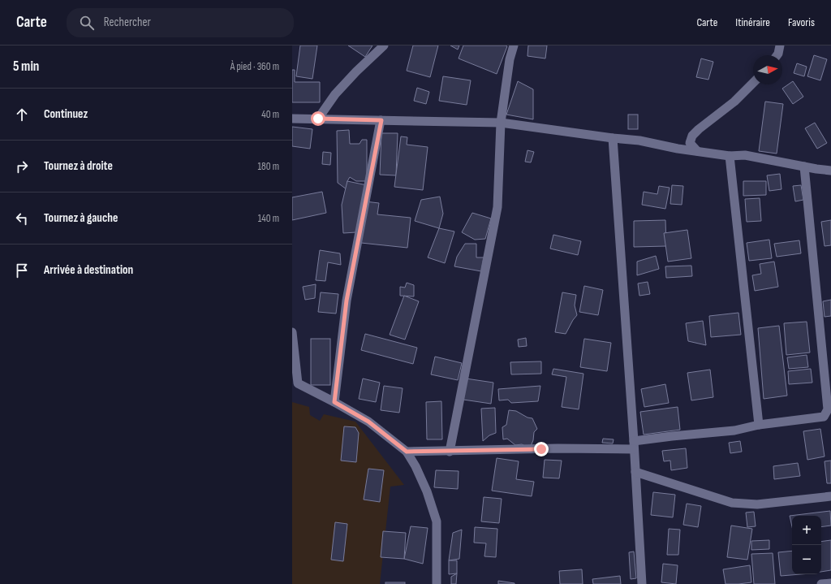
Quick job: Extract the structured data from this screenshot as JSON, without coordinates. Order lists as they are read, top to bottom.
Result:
{
  "north": "right",
  "page": {
    "header": "Carte",
    "search": "Rechercher",
    "nav": ["Carte", "Itinéraire", "Favoris"],
    "heading": ["5 min", "À pied · 360 m"],
    "list": [
      ["Continuez", "40 m"],
      ["Tournez à droite", "180 m"],
      ["Tournez à gauche", "140 m"],
      "Arrivée à destination"
    ],
    "map_buttons": ["+", "−"]
  }
}
